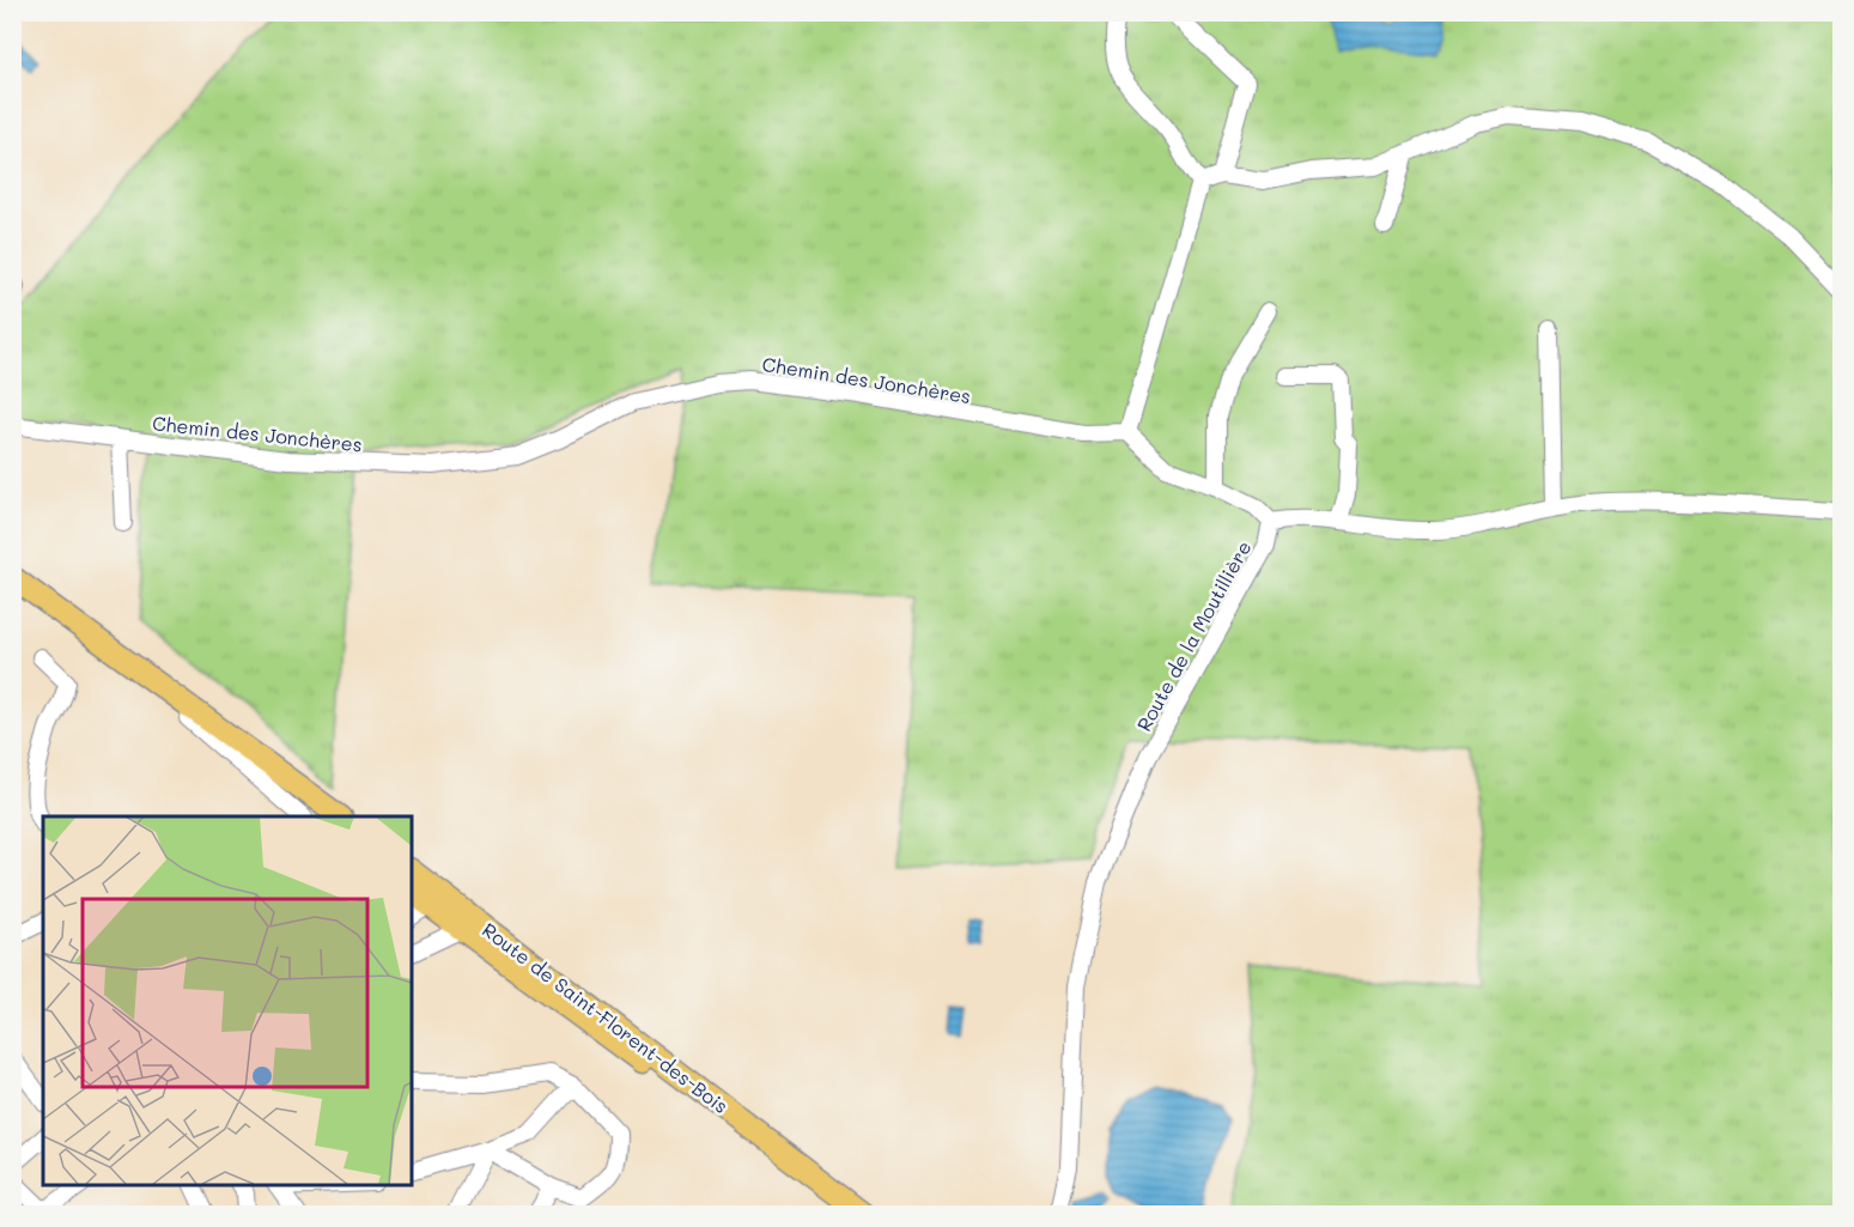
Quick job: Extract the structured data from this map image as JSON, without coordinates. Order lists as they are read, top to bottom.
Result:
{
  "streets": {
    "main road": ["Route de Saint-Florent-des-Bois"],
    "street": ["Chemin des Jonchères", "Route de la Moutillière"]
  }
}
